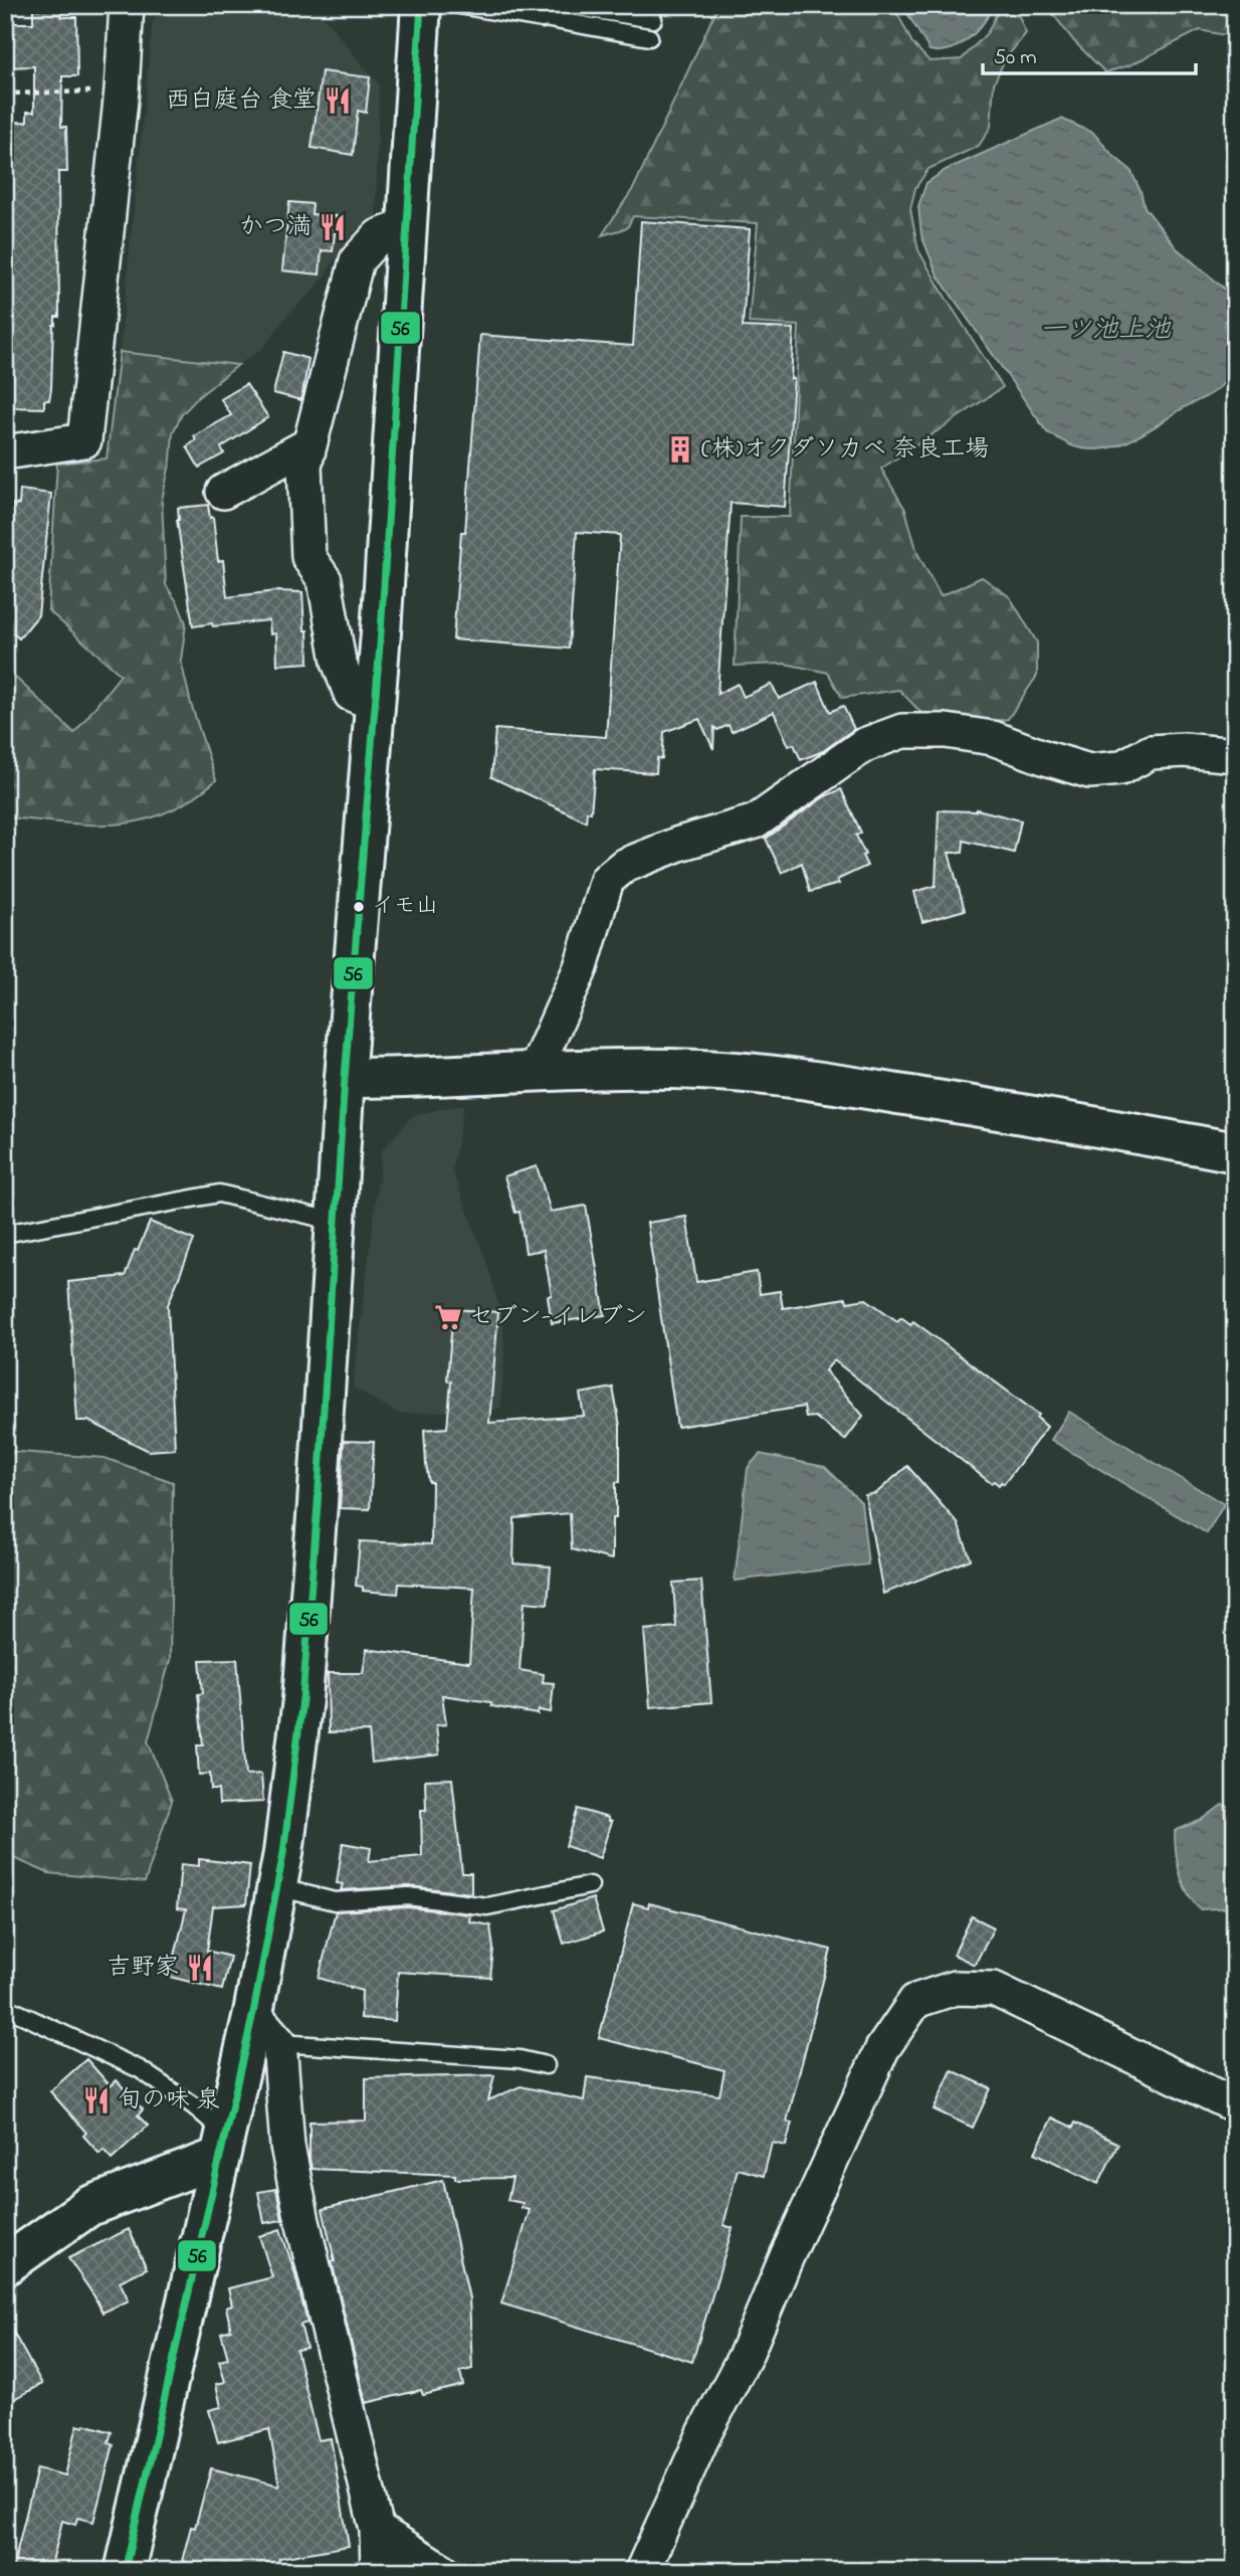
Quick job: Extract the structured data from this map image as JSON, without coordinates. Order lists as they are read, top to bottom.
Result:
{
  "water": ["一ツ池上池"],
  "places": {
    "restaurant": [
      "西白庭台 食堂",
      "かつ満",
      "吉野家",
      "旬の味 泉"
    ],
    "building": ["(株)オクダソカベ 奈良工場"],
    "other": ["イモ山"],
    "supermarket": ["セブン-イレブン"]
  },
  "lines": ["transit line 56"],
  "scale_bar": "50 m"
}
